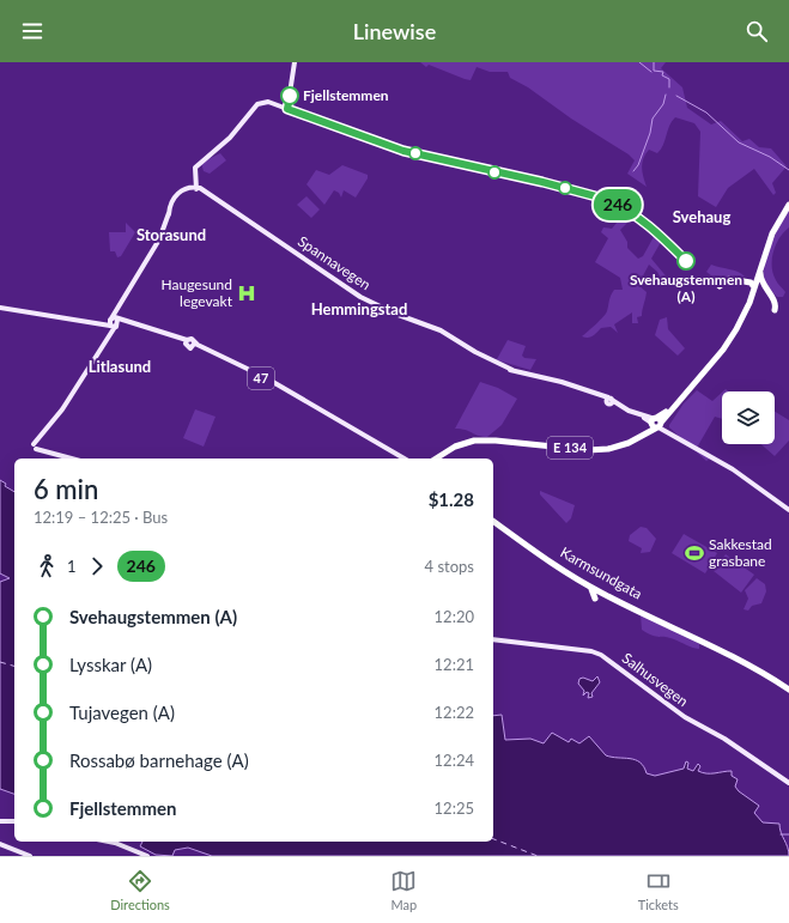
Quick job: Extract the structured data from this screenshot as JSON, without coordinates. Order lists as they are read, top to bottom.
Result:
{
  "streets": {
    "highway": ["E 134", "Karmsundgata"],
    "main road": ["Spannavegen", "47", "Salhusvegen"]
  },
  "crossings": [
    ["Spannavegen", "E 134"]
  ],
  "districts": [
    "Svehaug",
    "Storasund",
    "Hemmingstad",
    "Litlasund"
  ],
  "places": {
    "other": ["Fjellstemmen", "Svehaugstemmen (A)"],
    "hospital": ["Haugesund legevakt"],
    "sports": ["Sakkestad grasbane"]
  },
  "lines": ["bus line 246"],
  "page": {
    "header": "Linewise",
    "on_map": "246",
    "heading": ["6 min", "12:19 – 12:25 · Bus", "$1.28"],
    "legs": ["1", "246", "4 stops"],
    "list": [
      {
        "name": "Svehaugstemmen (A)",
        "value": "12:20"
      },
      {
        "name": "Lysskar (A)",
        "value": "12:21"
      },
      {
        "name": "Tujavegen (A)",
        "value": "12:22"
      },
      {
        "name": "Rossabø barnehage (A)",
        "value": "12:24"
      },
      {
        "name": "Fjellstemmen",
        "value": "12:25"
      }
    ],
    "tabs": ["Directions", "Map", "Tickets"]
  }
}
